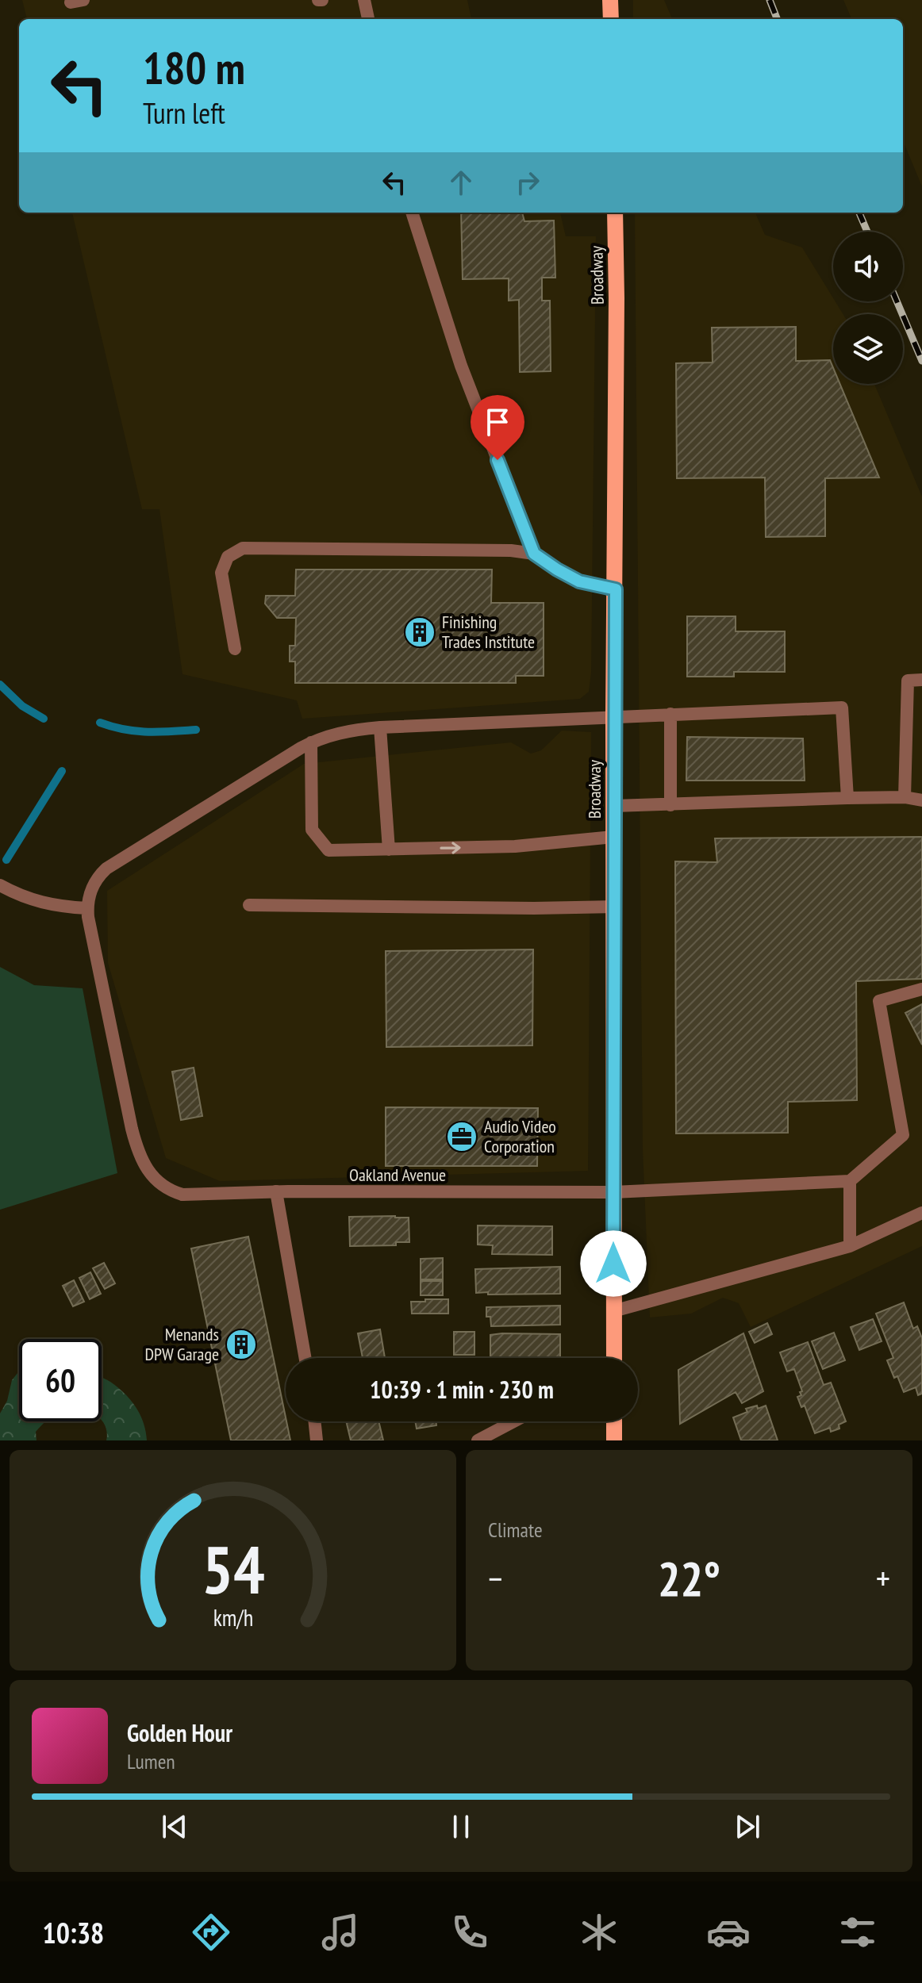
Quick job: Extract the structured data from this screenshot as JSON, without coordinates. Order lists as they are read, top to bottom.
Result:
{
  "streets": {
    "main road": ["Broadway"],
    "street": ["Oakland Avenue"]
  },
  "crossings": [
    ["Broadway", "Oakland Avenue"]
  ],
  "places": {
    "building": ["Finishing Trades Institute", "Menands DPW Garage"],
    "office": ["Audio Video Corporation"]
  },
  "page": {
    "turn": ["180 m", "Turn left"],
    "limit": "60",
    "trip": "10:39 · 1 min · 230 m",
    "tile": "Climate",
    "heat": ["−", "22°", "+"],
    "song": ["Golden Hour", "Lumen"],
    "tabs": "10:38",
    "gauge": ["54", "km/h"]
  }
}
